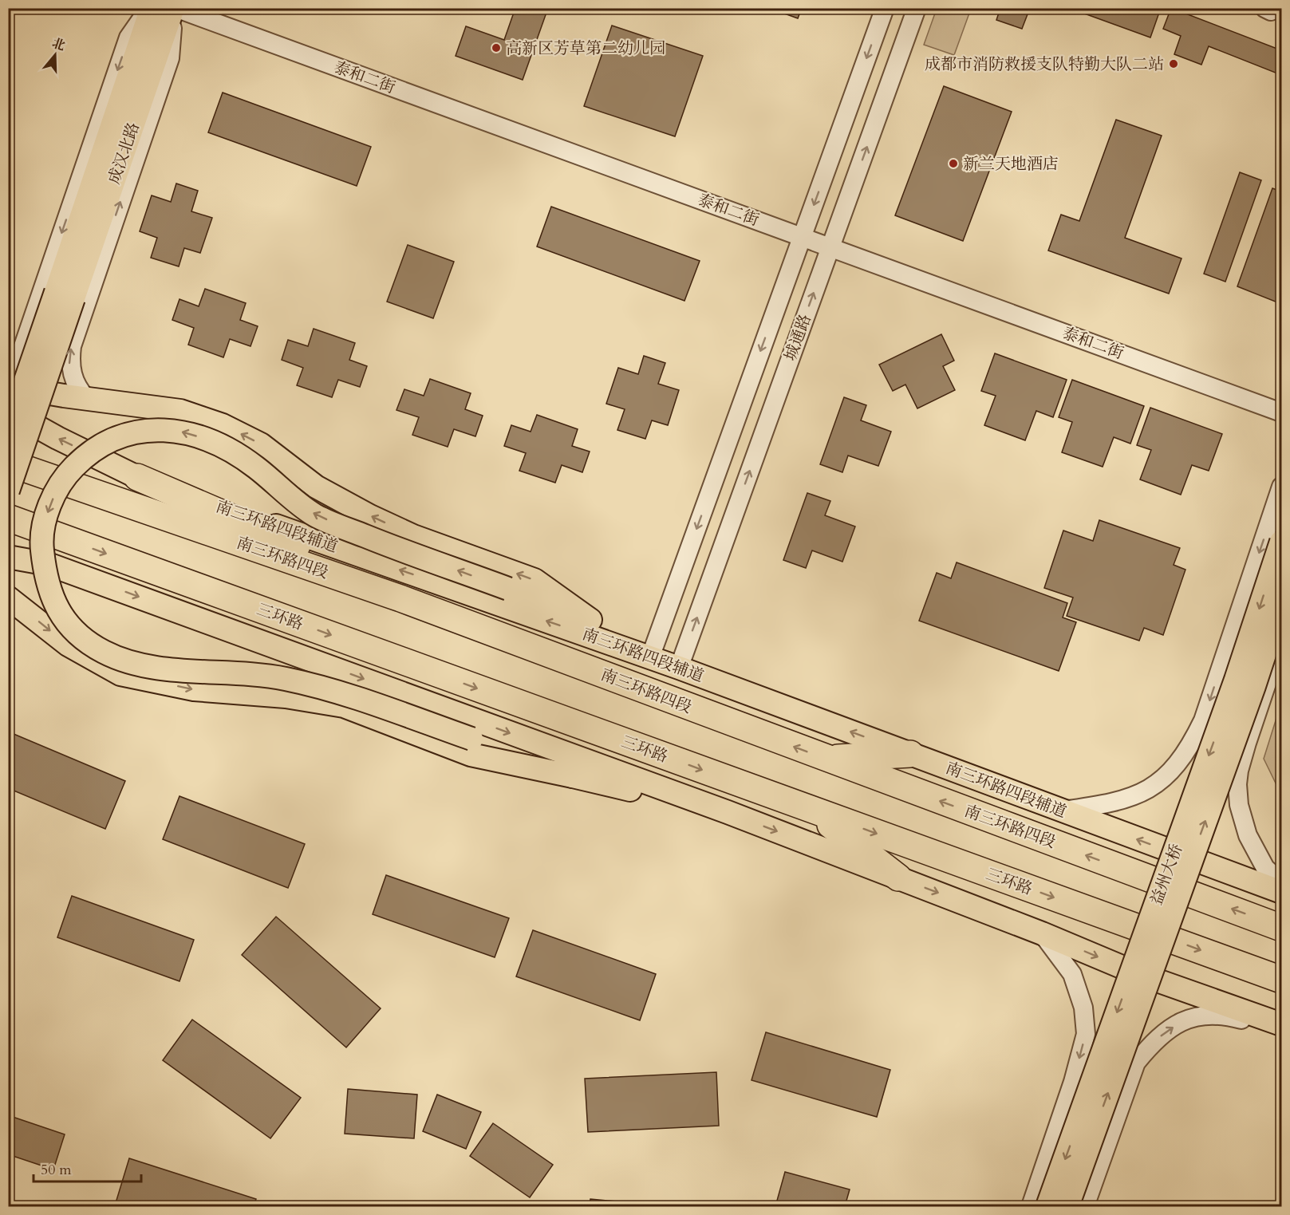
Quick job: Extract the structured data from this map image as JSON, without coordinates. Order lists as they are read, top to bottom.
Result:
{
  "streets": {
    "highway": ["南三环路四段", "三环路"],
    "main road": ["成汉北路", "南三环路四段辅道", "益州大桥"],
    "street": ["泰和二街", "城通路"]
  },
  "crossings": [
    ["泰和二街", "成汉北路"],
    ["泰和二街", "城通路"],
    ["城通路", "南三环路四段辅道"]
  ],
  "one_way": ["南三环路四段"],
  "places": ["高新区芳草第二幼儿园", "成都市消防救援支队特勤大队二站", "新兰天地酒店"],
  "scale_bar": "50 m",
  "north": "top"
}
